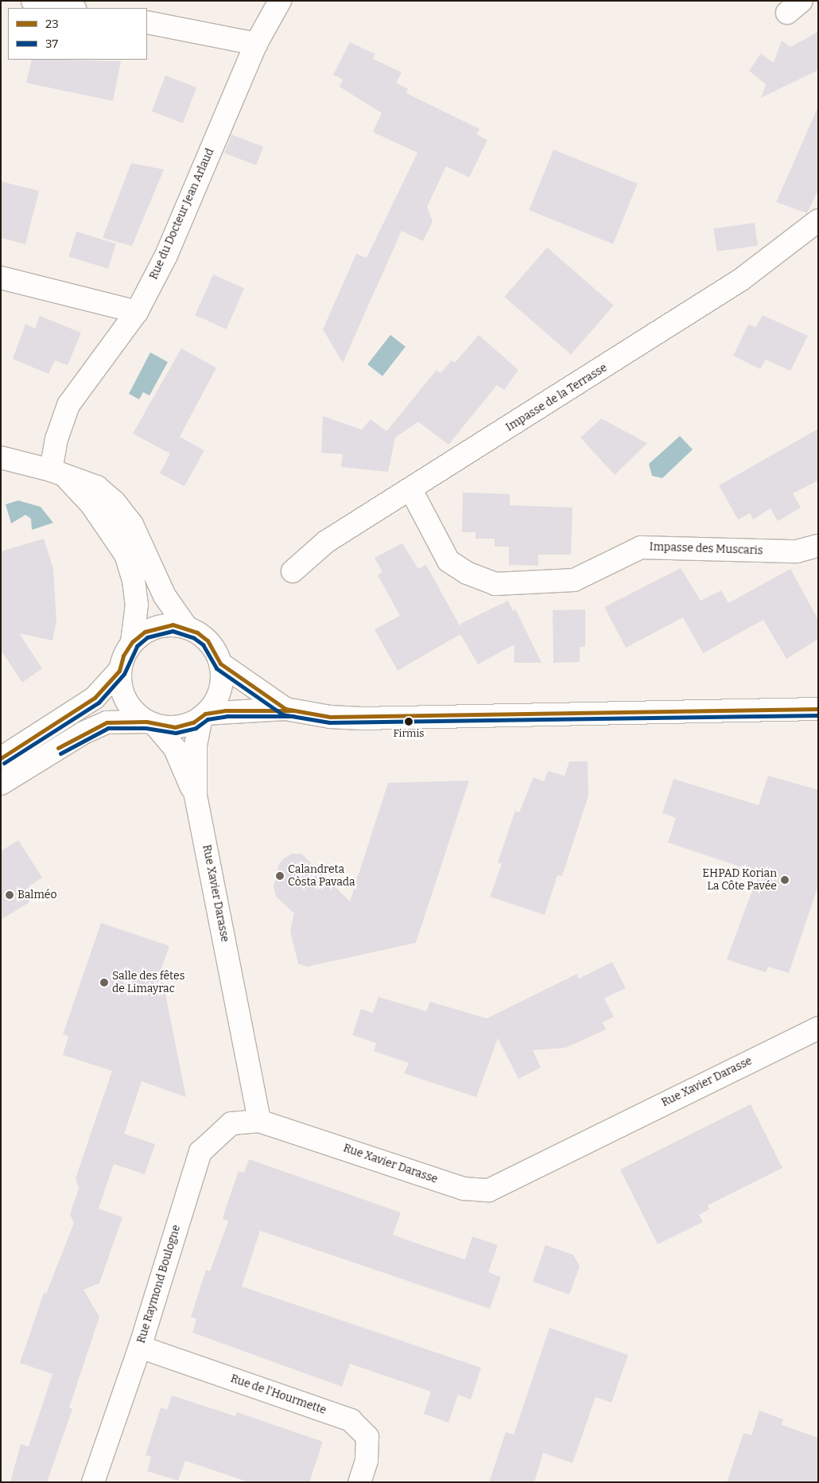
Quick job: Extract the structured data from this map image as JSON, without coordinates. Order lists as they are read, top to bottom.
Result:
{
  "streets": {
    "street": [
      "Rue du Docteur Jean Arlaud",
      "Impasse de la Terrasse",
      "Impasse des Muscaris",
      "Rue Xavier Darasse",
      "Rue Raymond Boulogne",
      "Rue de l'Hourmette"
    ]
  },
  "crossings": [
    ["Impasse de la Terrasse", "Impasse des Muscaris"],
    ["Rue Xavier Darasse", "Rue Raymond Boulogne"],
    ["Rue Raymond Boulogne", "Rue de l'Hourmette"]
  ],
  "places": [
    "Firmis",
    "Calandreta Còsta Pavada",
    "EHPAD Korian La Côte Pavée",
    "Balméo",
    "Salle des fêtes de Limayrac"
  ],
  "lines": ["transit line 23", "transit line 37"],
  "legend": ["23", "37"]
}
